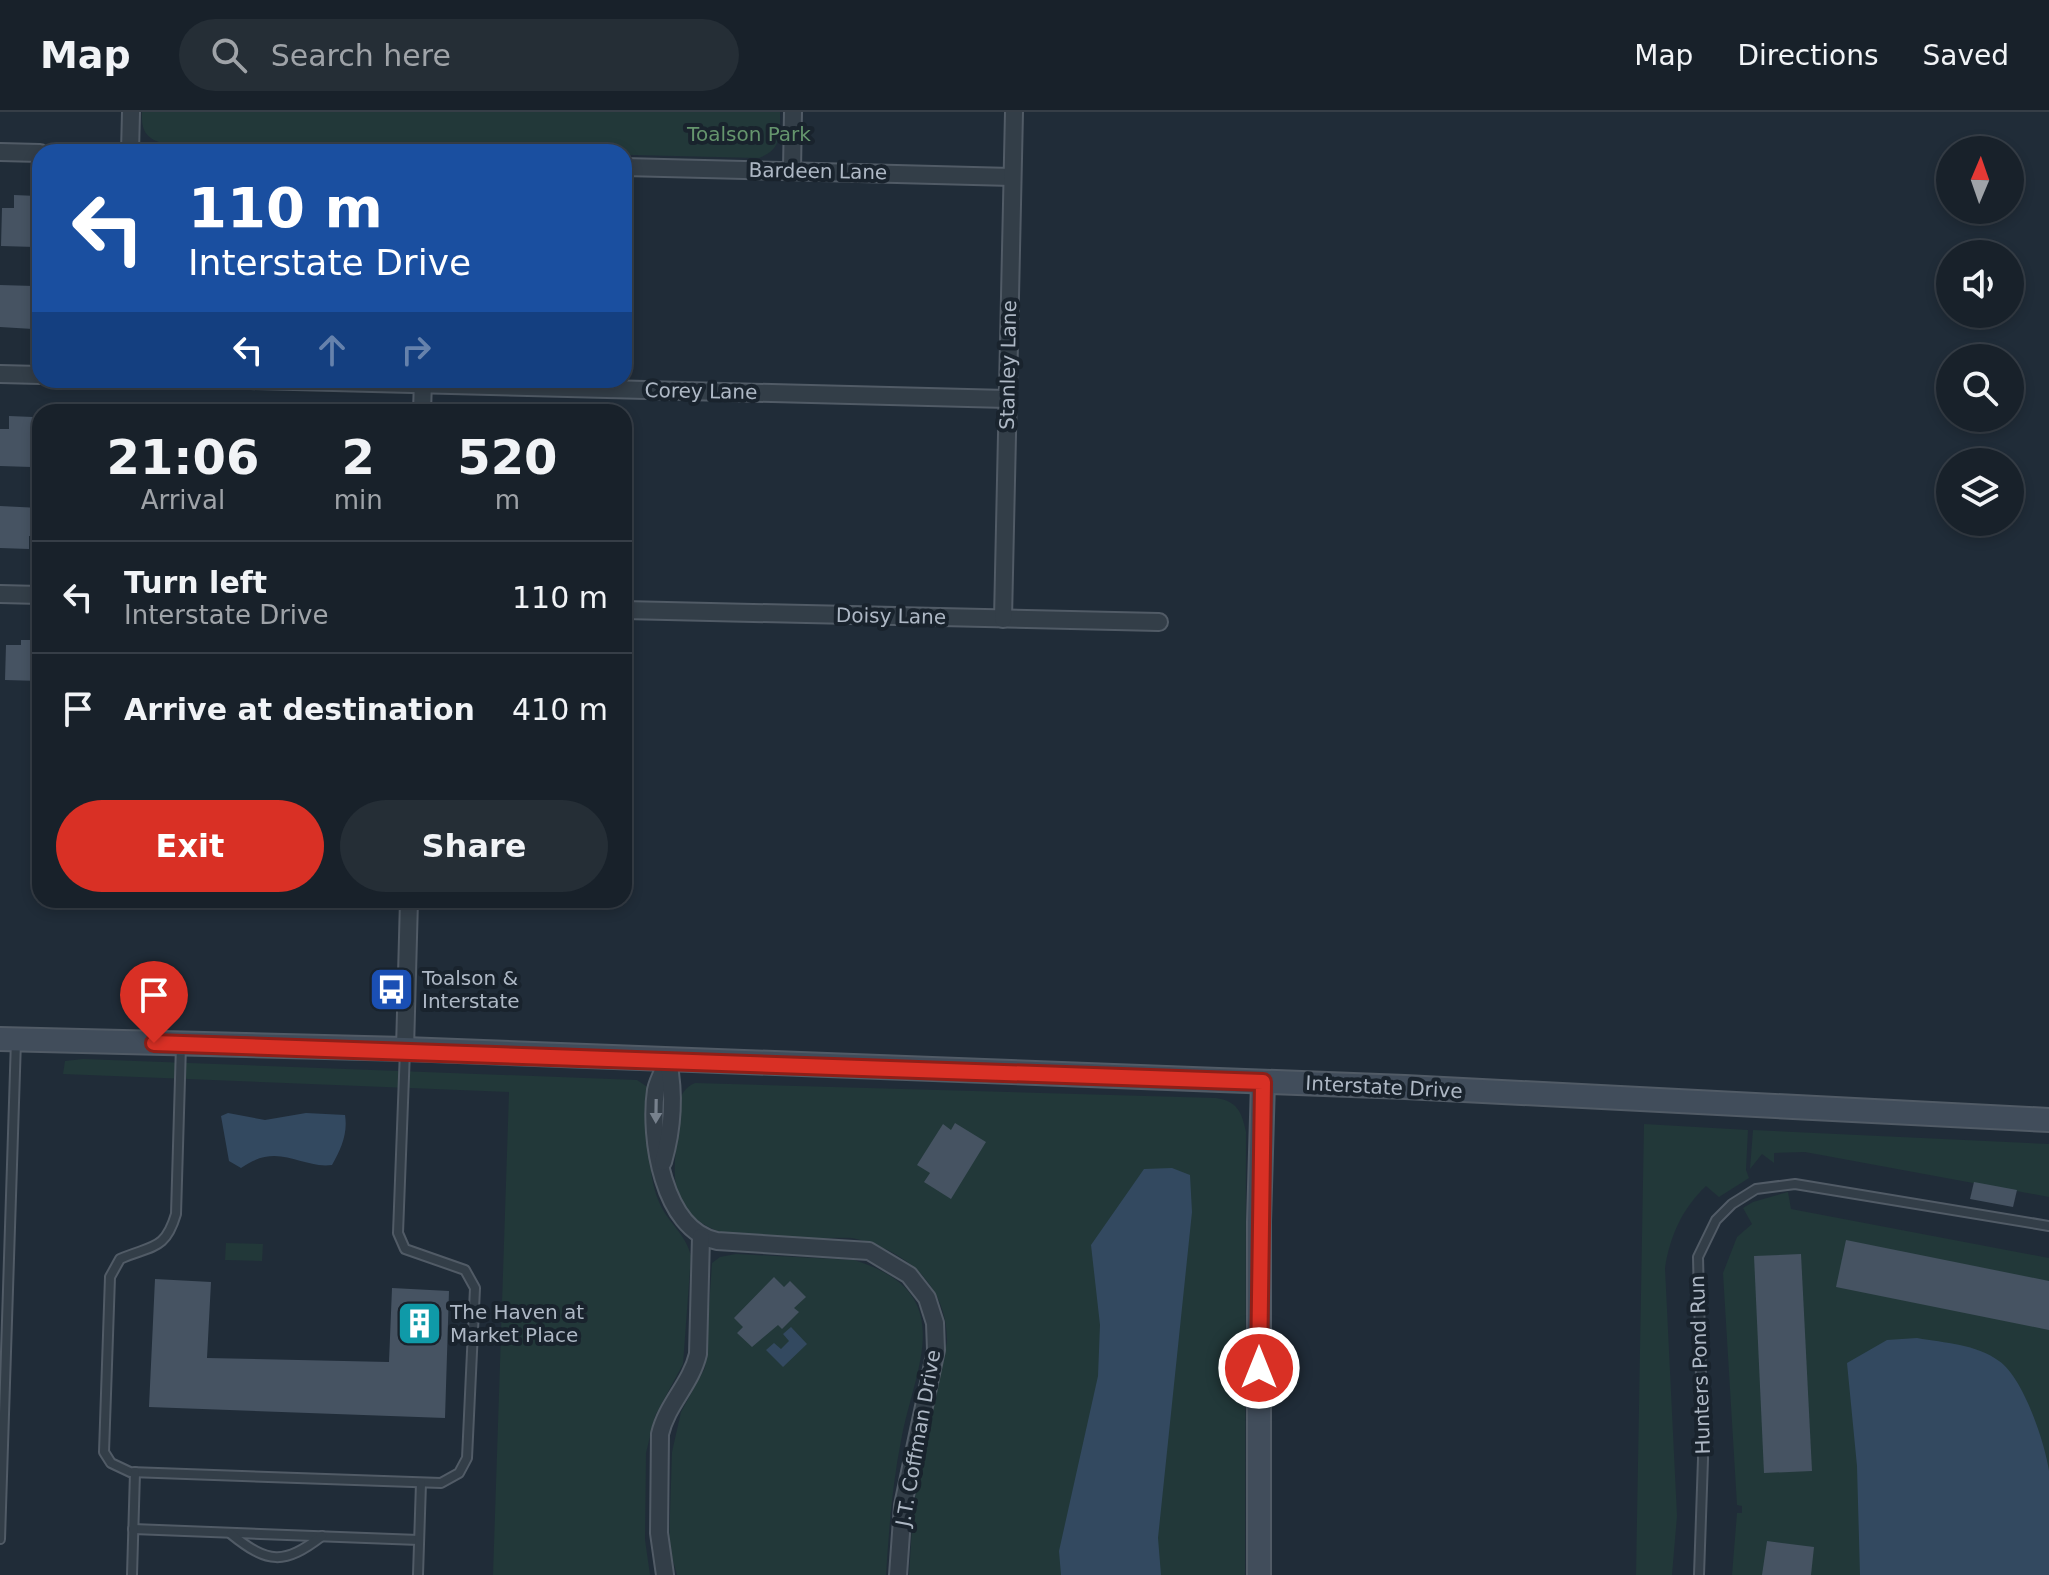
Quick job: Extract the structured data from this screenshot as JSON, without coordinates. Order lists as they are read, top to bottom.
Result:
{
  "streets": {
    "main road": ["Interstate Drive"],
    "street": [
      "Bardeen Lane",
      "Stanley Lane",
      "Corey Lane",
      "Doisy Lane",
      "J.T. Coffman Drive"
    ],
    "lane": ["Hunters Pond Run"]
  },
  "crossings": [
    ["Bardeen Lane", "Stanley Lane"],
    ["Stanley Lane", "Corey Lane"],
    ["Stanley Lane", "Doisy Lane"]
  ],
  "parks": ["Toalson Park"],
  "places": {
    "bus stop": ["Toalson & Interstate"],
    "building": ["The Haven at Market Place"]
  },
  "north": "top",
  "page": {
    "header": "Map",
    "search": "Search here",
    "nav": ["Map", "Directions", "Saved"],
    "turn": ["110 m", "Interstate Drive"],
    "eta": [
      "21:06",
      "Arrival",
      "2",
      "min",
      "520",
      "m"
    ],
    "list": [
      {
        "name": "Turn left",
        "note": "Interstate Drive",
        "value": "110 m"
      },
      {
        "name": "Arrive at destination",
        "value": "410 m"
      }
    ],
    "buttons": ["Exit", "Share"]
  }
}
